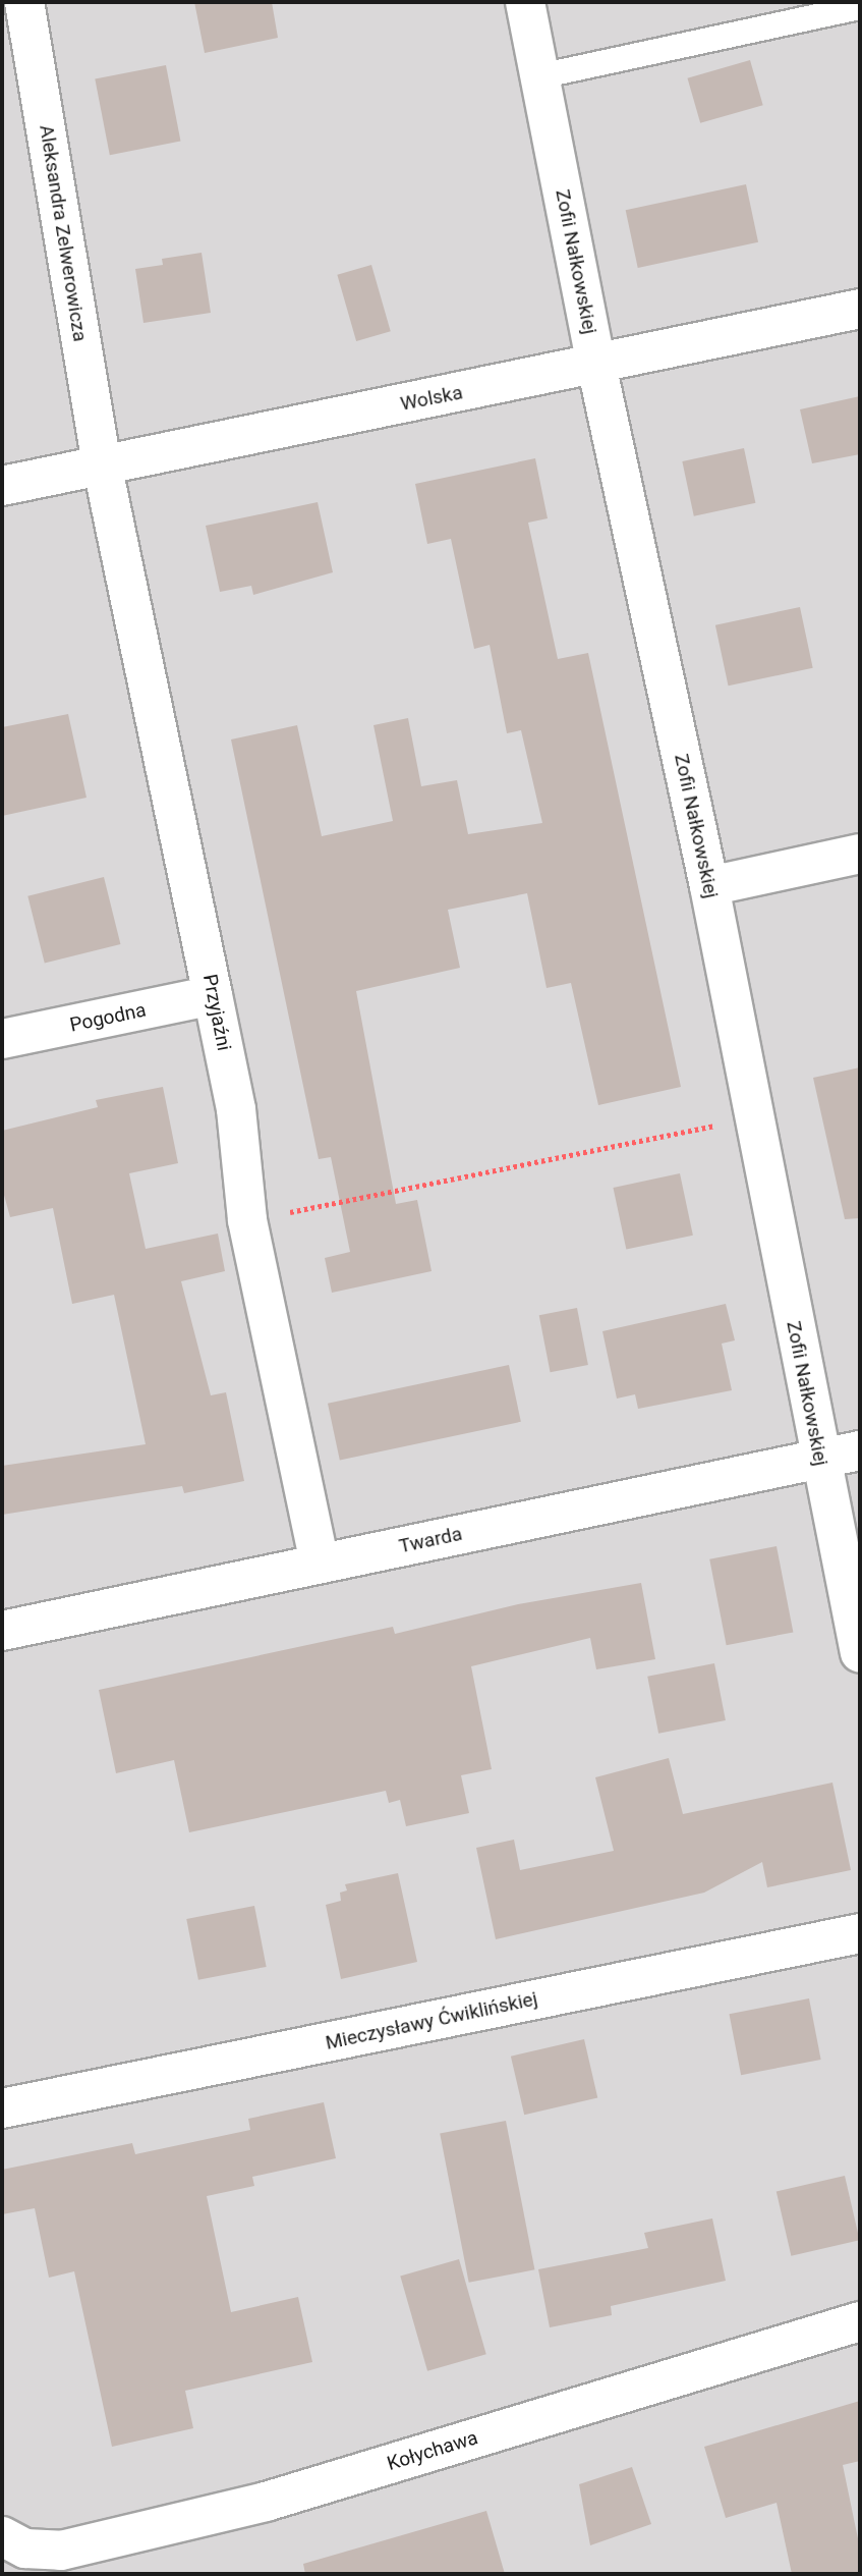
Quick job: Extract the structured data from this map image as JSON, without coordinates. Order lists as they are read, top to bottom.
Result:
{
  "streets": {
    "street": [
      "Aleksandra Zelwerowicza",
      "Zofii Nałkowskiej",
      "Wolska",
      "Przyjaźni",
      "Pogodna",
      "Twarda",
      "Mieczysławy Ćwiklińskiej",
      "Kołychawa"
    ]
  },
  "crossings": [
    ["Aleksandra Zelwerowicza", "Wolska"],
    ["Aleksandra Zelwerowicza", "Przyjaźni"],
    ["Zofii Nałkowskiej", "Wolska"],
    ["Zofii Nałkowskiej", "Twarda"],
    ["Wolska", "Przyjaźni"],
    ["Przyjaźni", "Pogodna"],
    ["Przyjaźni", "Twarda"]
  ]
}
